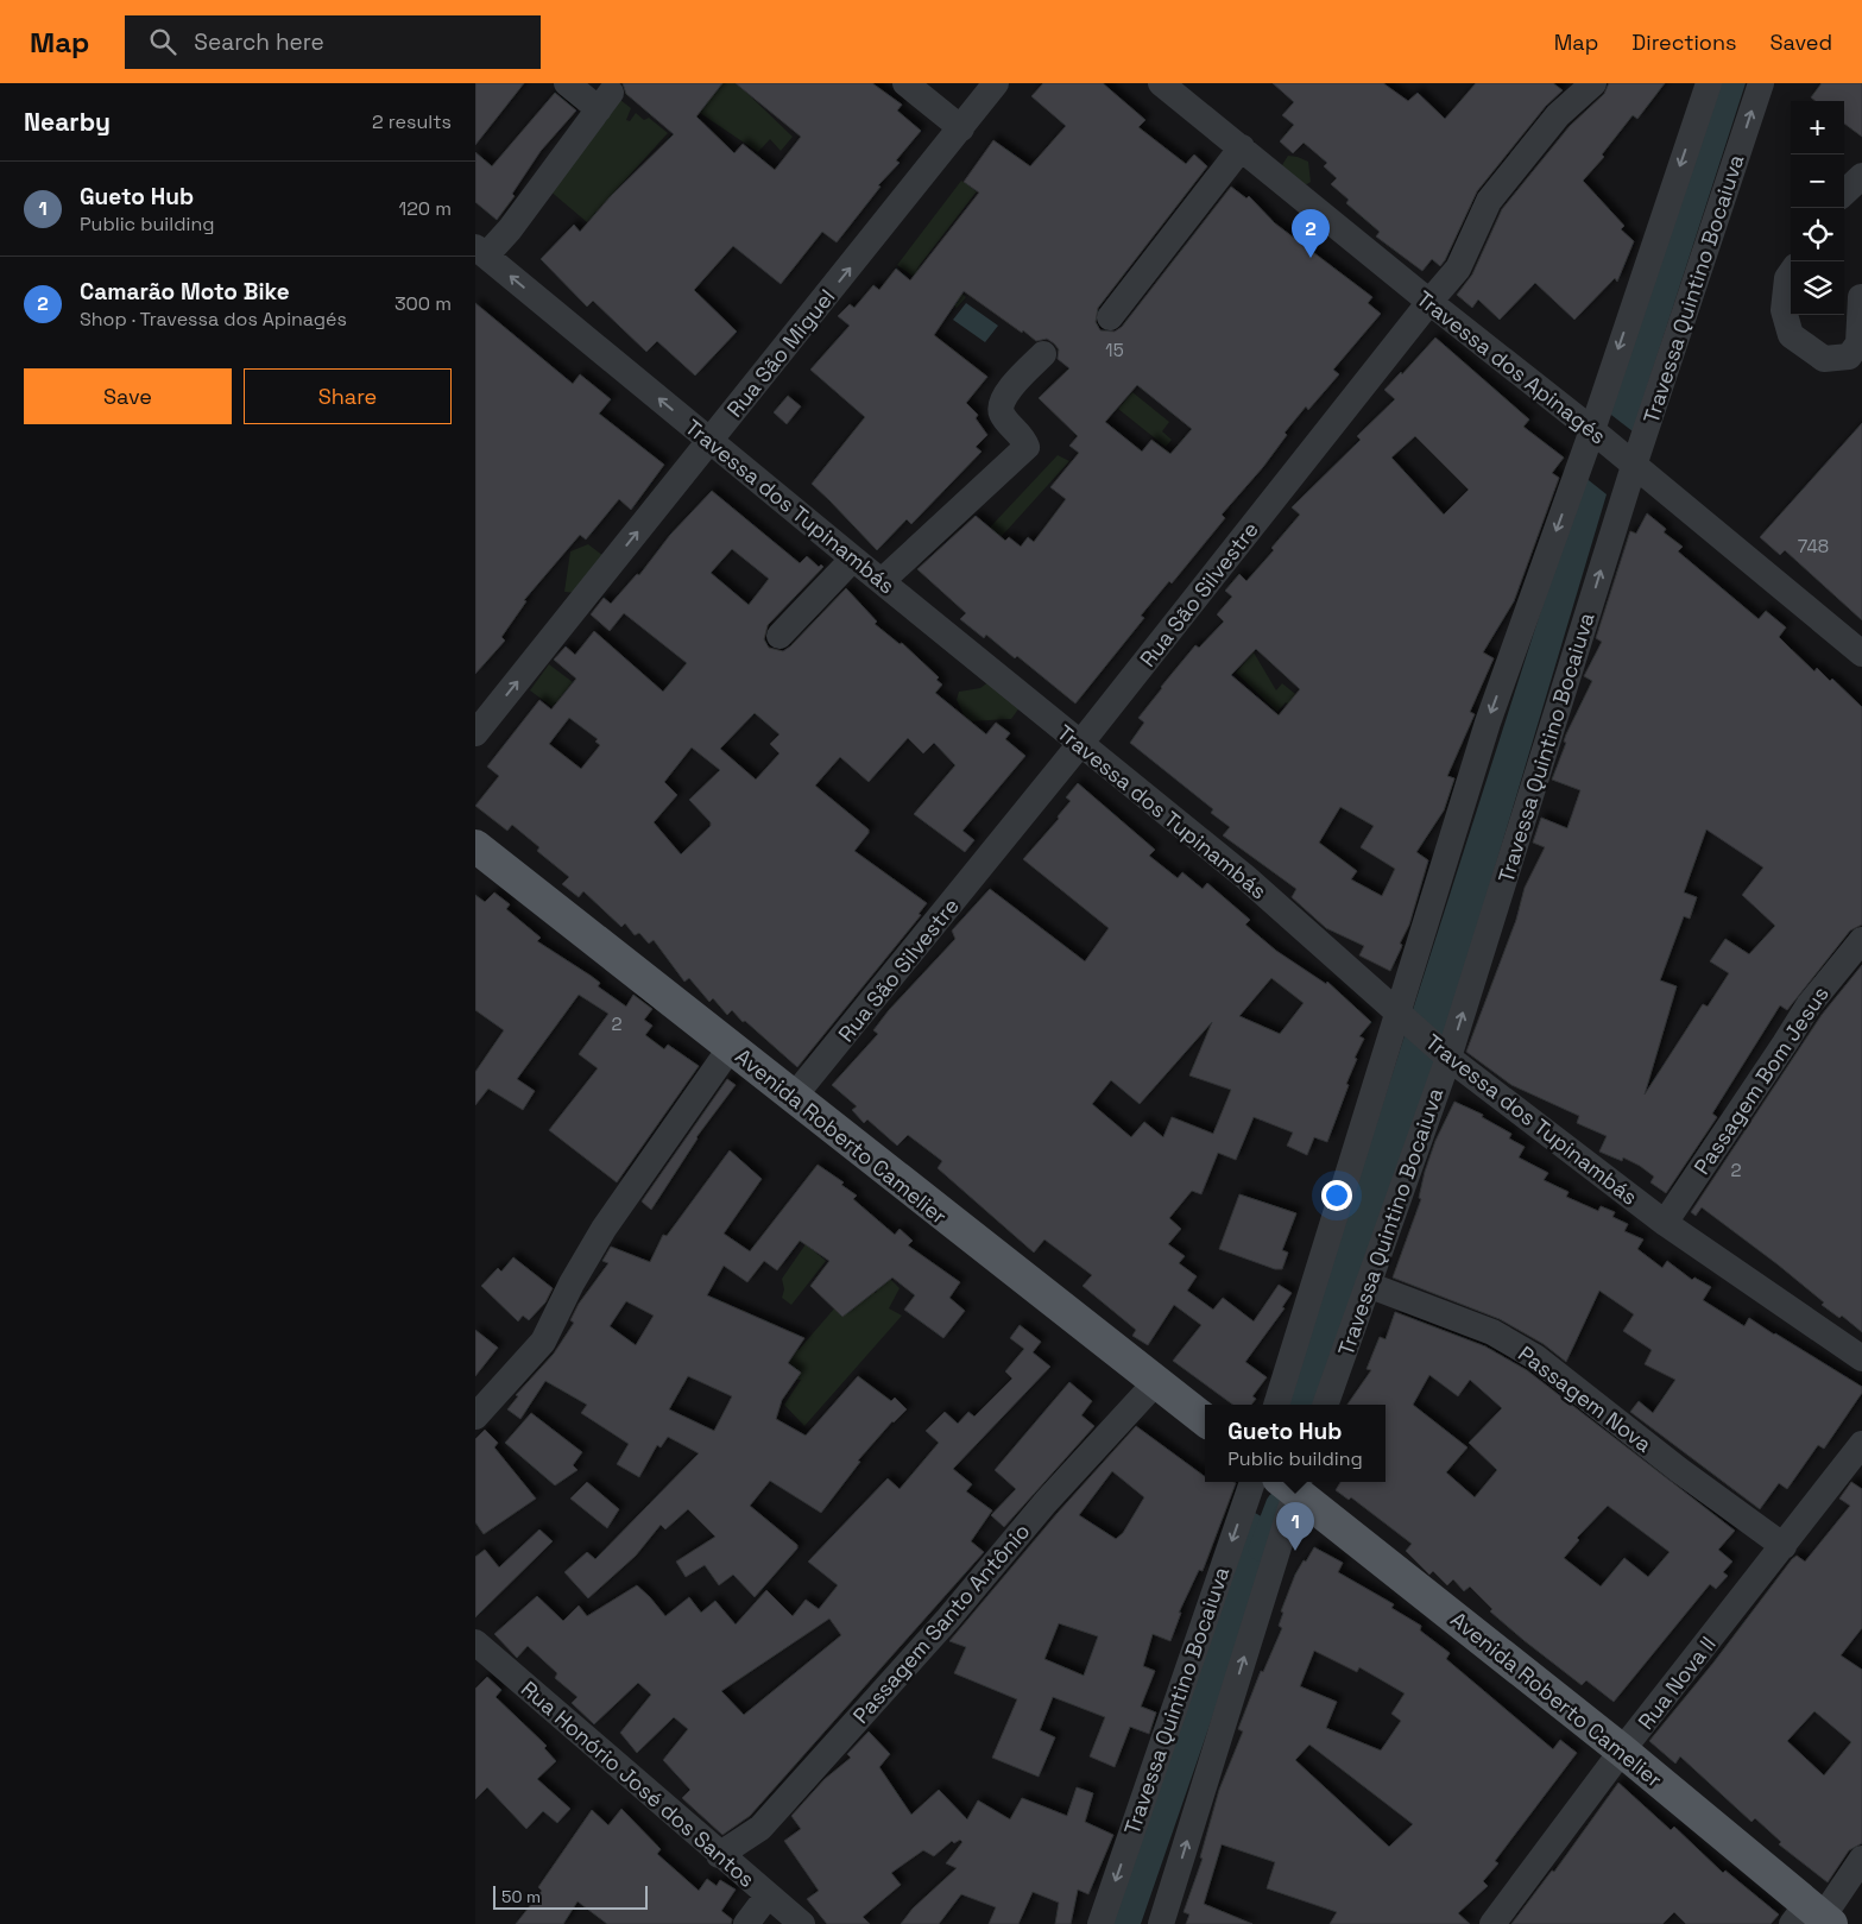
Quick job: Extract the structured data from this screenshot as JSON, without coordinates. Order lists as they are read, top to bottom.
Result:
{
  "streets": {
    "main road": ["Avenida Roberto Camelier"],
    "street": [
      "Travessa Quintino Bocaiuva",
      "Rua São Miguel",
      "Travessa dos Apinagés",
      "Travessa dos Tupinambás",
      "Rua São Silvestre",
      "Passagem Bom Jesus",
      "Passagem Nova",
      "Passagem Santo Antônio",
      "Rua Nova II",
      "Rua Honório José dos Santos"
    ]
  },
  "crossings": [
    ["Travessa Quintino Bocaiuva", "Travessa dos Apinagés"],
    ["Travessa Quintino Bocaiuva", "Travessa dos Tupinambás"],
    ["Travessa Quintino Bocaiuva", "Passagem Nova"],
    ["Rua São Miguel", "Travessa dos Tupinambás"],
    ["Travessa dos Apinagés", "Rua São Silvestre"],
    ["Travessa dos Tupinambás", "Rua São Silvestre"],
    ["Travessa dos Tupinambás", "Passagem Bom Jesus"],
    ["Rua São Silvestre", "Avenida Roberto Camelier"],
    ["Avenida Roberto Camelier", "Passagem Santo Antônio"],
    ["Avenida Roberto Camelier", "Rua Nova II"],
    ["Passagem Nova", "Rua Nova II"],
    ["Passagem Santo Antônio", "Rua Honório José dos Santos"]
  ],
  "one_way": ["Rua São Miguel"],
  "house_numbers": [
    "15",
    "748",
    "2",
    "2"
  ],
  "scale_bar": "50 m",
  "page": {
    "header": "Map",
    "search": "Search here",
    "nav": ["Map", "Directions", "Saved"],
    "heading": ["Nearby", "2 results"],
    "map_buttons": ["+", "−"],
    "list": [
      {
        "mark": "1",
        "name": "Gueto Hub",
        "note": "Public building",
        "value": "120 m"
      },
      {
        "mark": "2",
        "name": "Camarão Moto Bike",
        "note": "Shop · Travessa dos Apinagés",
        "value": "300 m"
      }
    ],
    "pins": ["2", "1"],
    "buttons": ["Save", "Share"],
    "popup": ["Gueto Hub", "Public building"],
    "scale": "50 m"
  }
}
